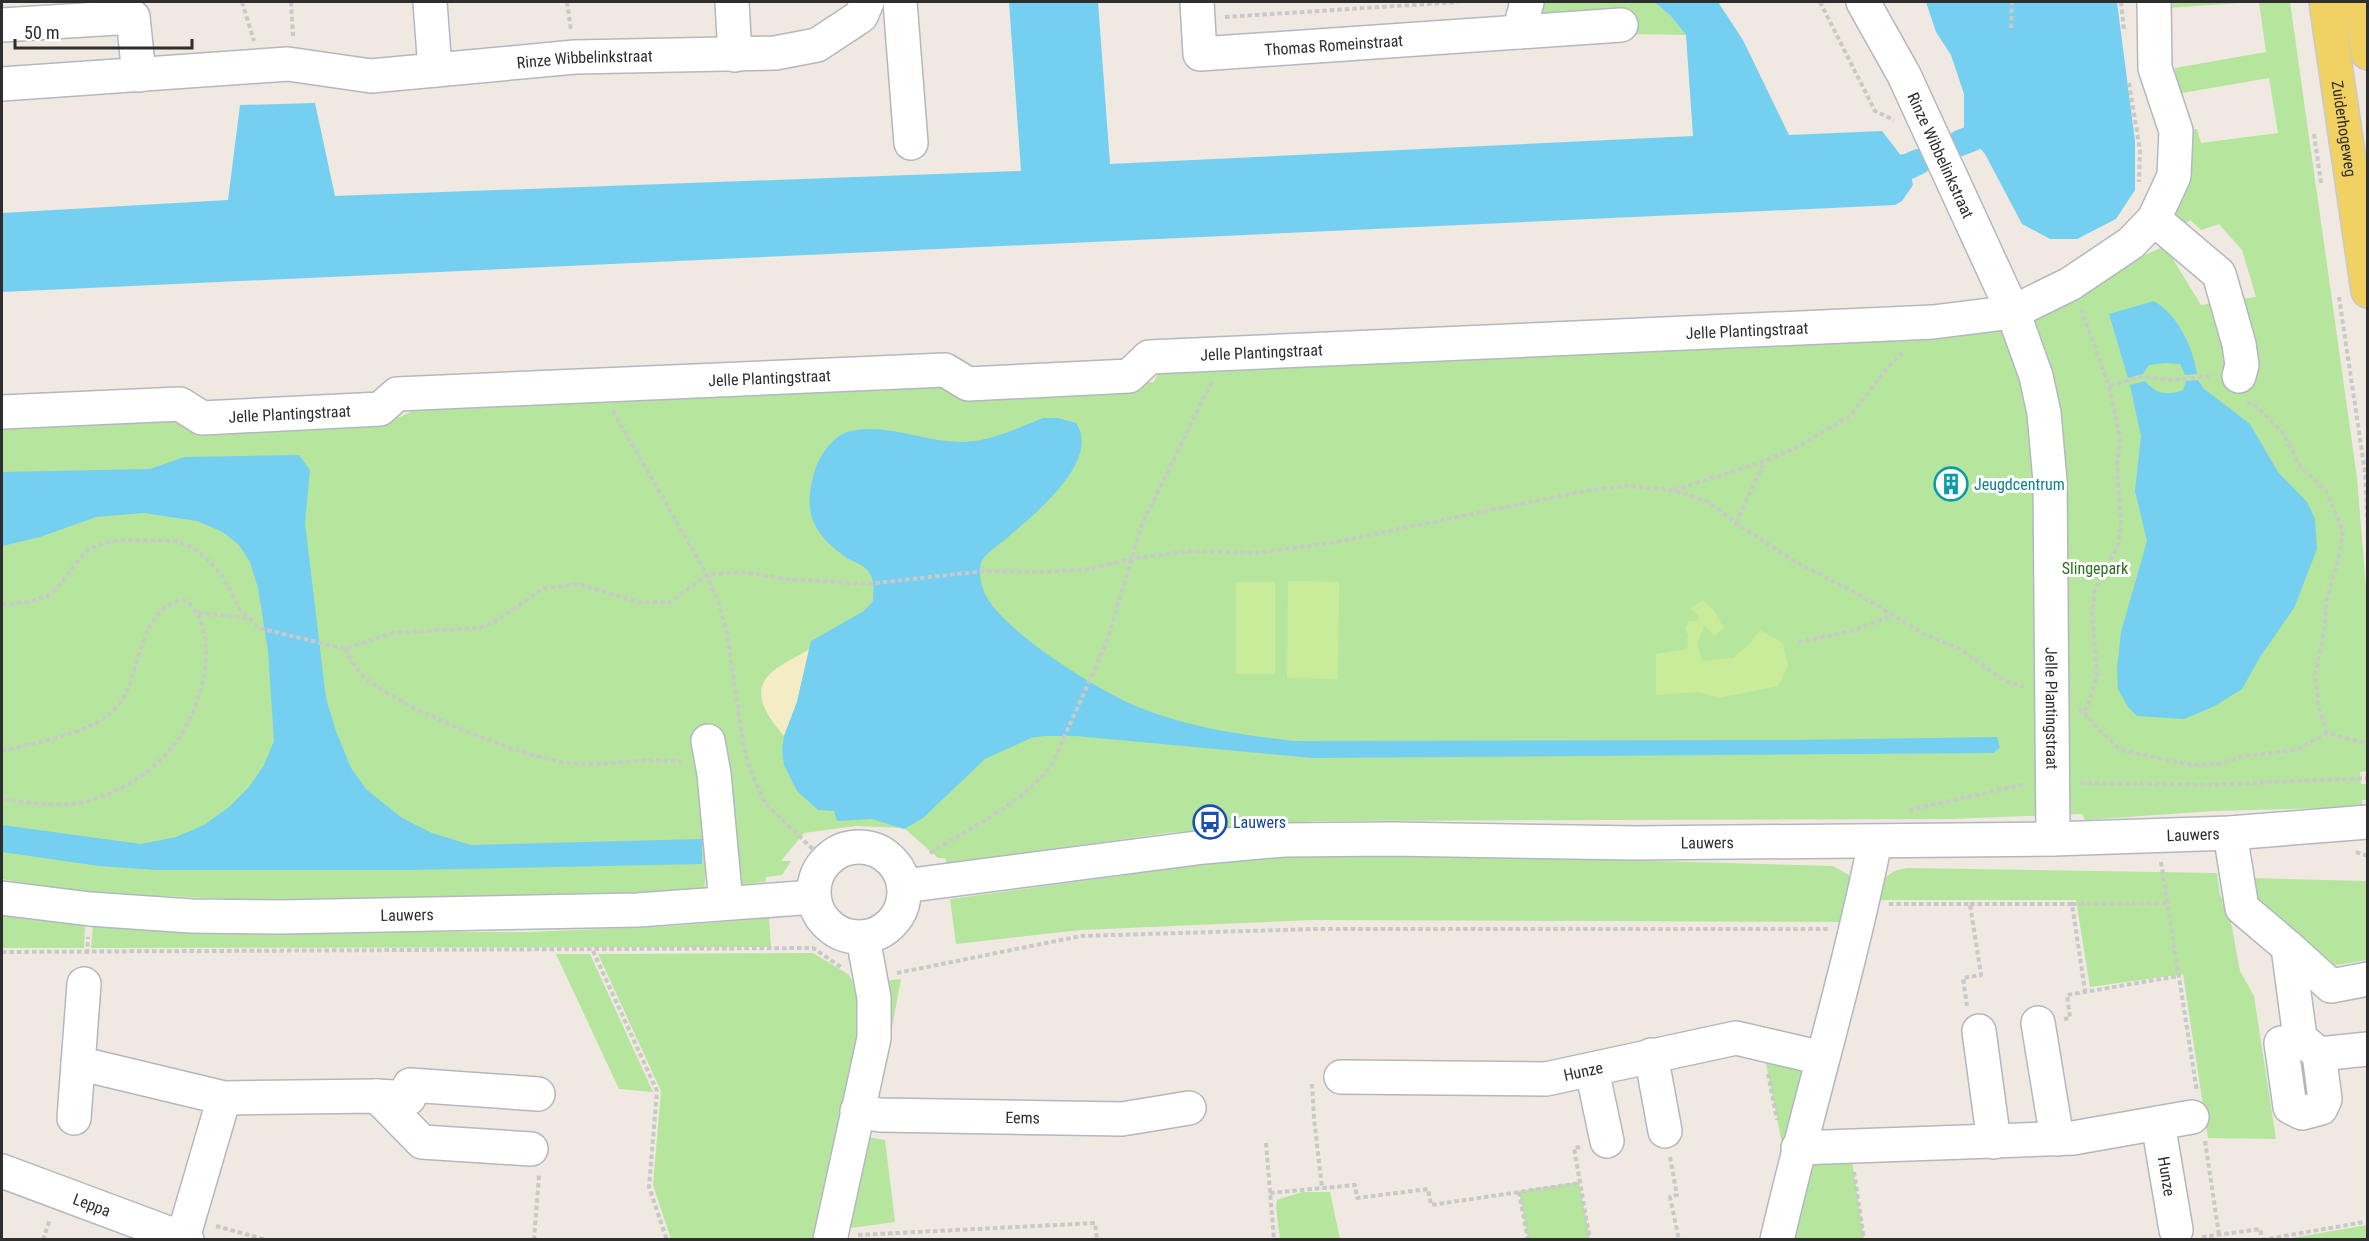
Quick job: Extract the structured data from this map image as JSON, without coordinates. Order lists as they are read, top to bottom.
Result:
{
  "streets": {
    "main road": ["Zuiderhogeweg"],
    "street": [
      "Thomas Romeinstraat",
      "Rinze Wibbelinkstraat",
      "Jelle Plantingstraat",
      "Lauwers",
      "Hunze",
      "Eems",
      "Leppa"
    ]
  },
  "crossings": [
    ["Rinze Wibbelinkstraat", "Jelle Plantingstraat"],
    ["Jelle Plantingstraat", "Lauwers"]
  ],
  "parks": ["Slingepark"],
  "places": {
    "building": ["Jeugdcentrum"],
    "bus stop": ["Lauwers"]
  },
  "scale_bar": "50 m"
}
